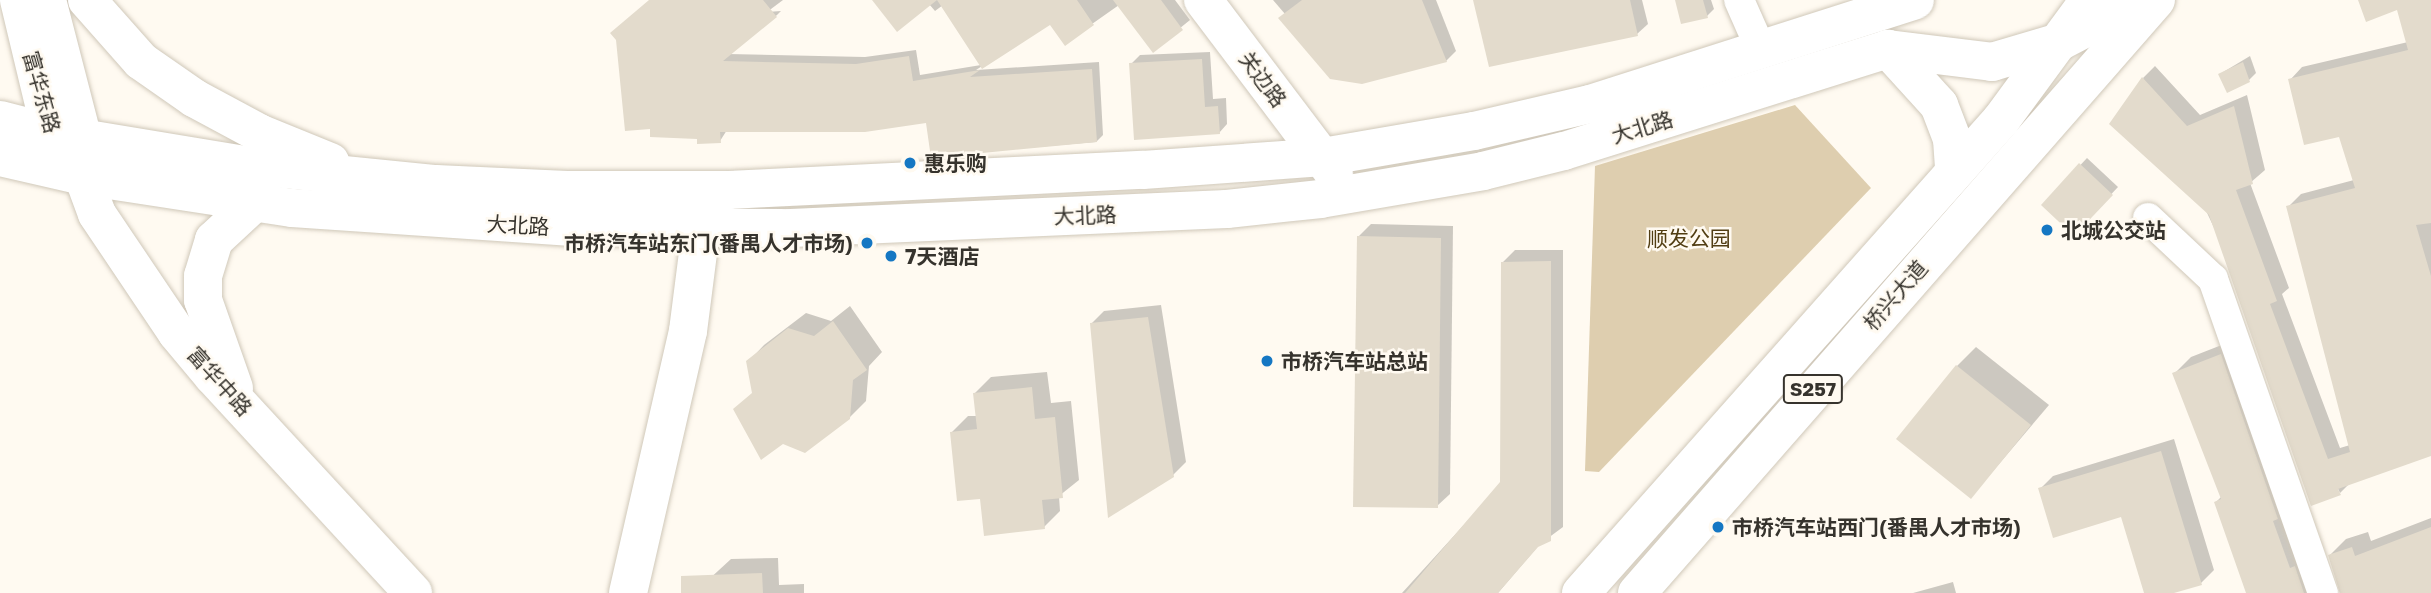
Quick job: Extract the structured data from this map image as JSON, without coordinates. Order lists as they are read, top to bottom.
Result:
{
  "streets": {
    "main road": [
      "关边路",
      "富华东路",
      "大北路",
      "桥兴大道",
      "富华中路",
      "S257"
    ]
  },
  "crossings": [
    ["关边路", "大北路"],
    ["富华东路", "大北路"],
    ["富华东路", "富华中路"],
    ["大北路", "桥兴大道"],
    ["大北路", "富华中路"]
  ],
  "parks": ["顺发公园"],
  "places": [
    "惠乐购",
    "北城公交站",
    "市桥汽车站东门(番禺人才市场)",
    "7天酒店",
    "市桥汽车站总站",
    "市桥汽车站西门(番禺人才市场)"
  ]
}
